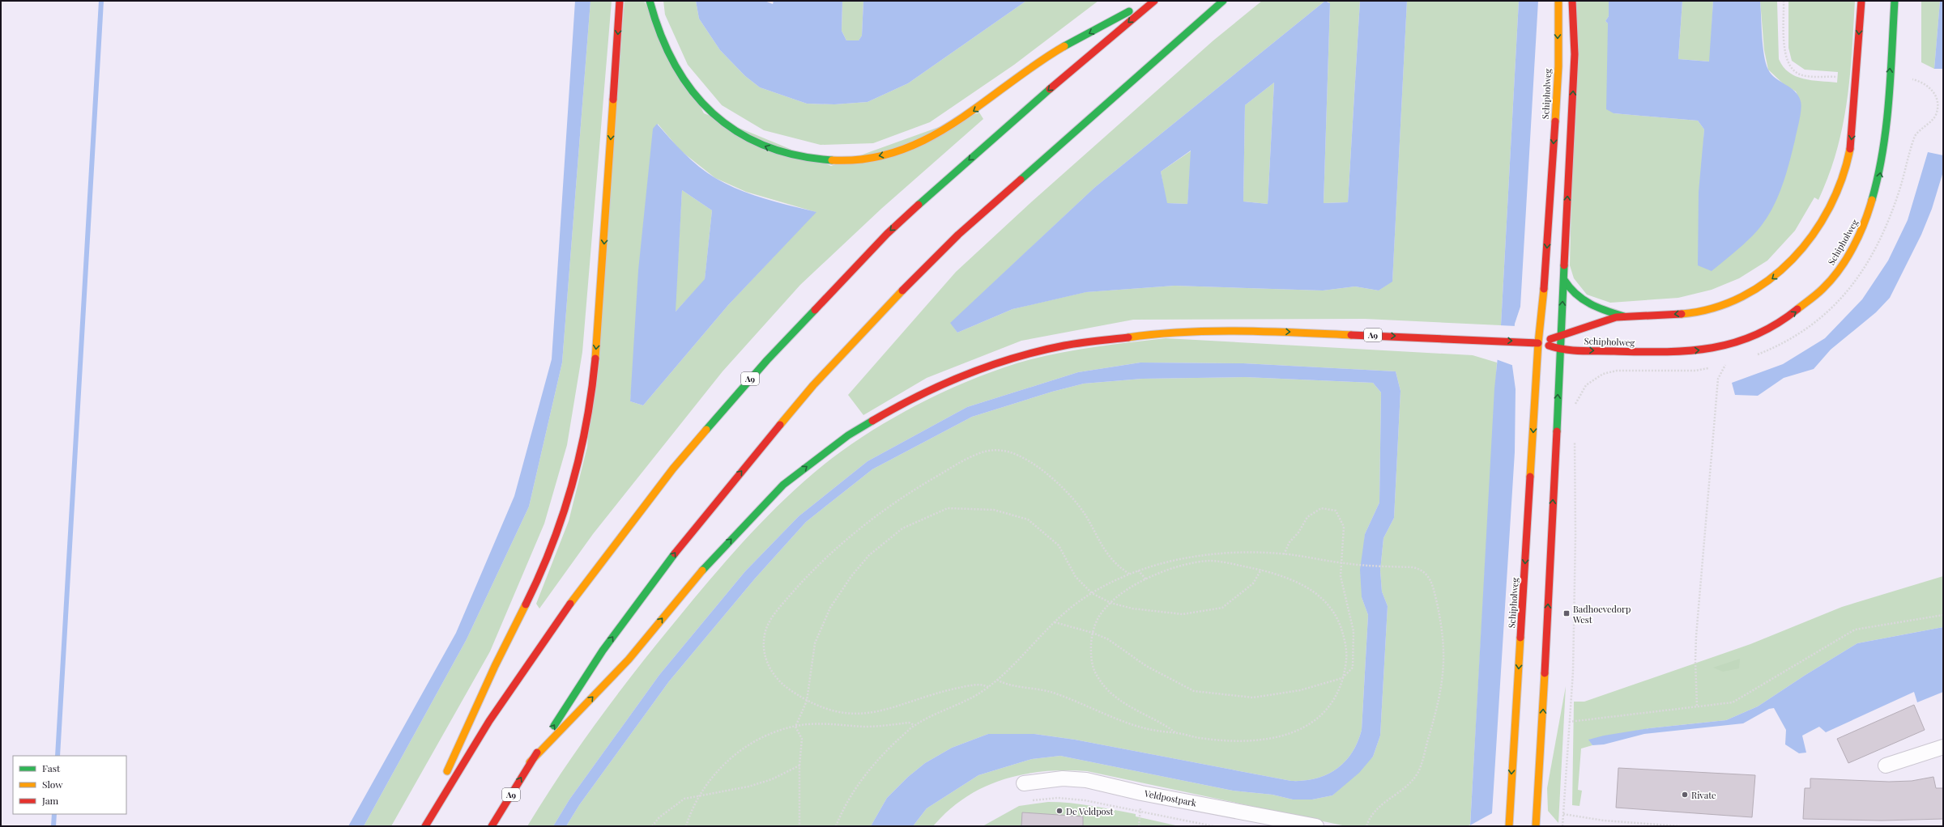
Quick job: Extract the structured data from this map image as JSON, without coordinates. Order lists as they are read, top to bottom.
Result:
{
  "streets": {
    "main road": ["Schipholweg", "A9"],
    "street": ["Veldpostpark"]
  },
  "crossings": [
    ["Schipholweg", "A9"]
  ],
  "places": {
    "transit": ["Badhoevedorp West"],
    "other": ["Rivate", "De Veldpost"]
  },
  "legend": ["Fast", "Slow", "Jam"]
}
